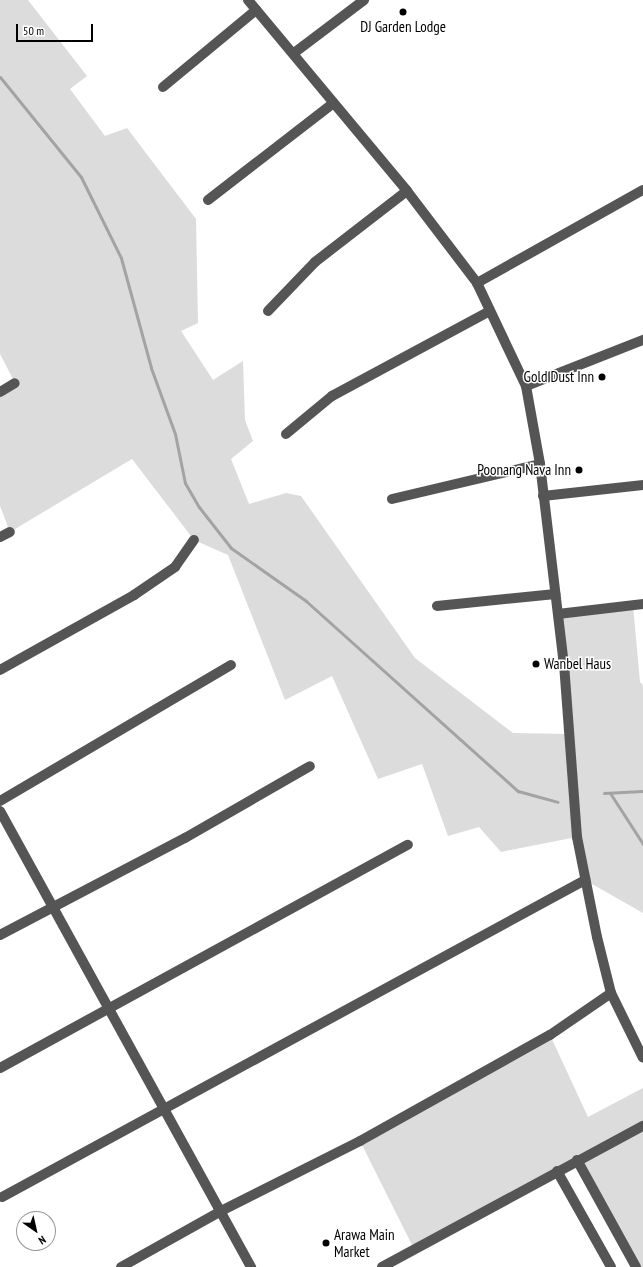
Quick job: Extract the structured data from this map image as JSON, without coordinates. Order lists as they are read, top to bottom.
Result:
{
  "places": [
    "DJ Garden Lodge",
    "Gold Dust Inn",
    "Poonang Nava Inn",
    "Wanbel Haus",
    "Arawa Main Market"
  ],
  "scale_bar": "50 m",
  "north": "bottom right"
}
